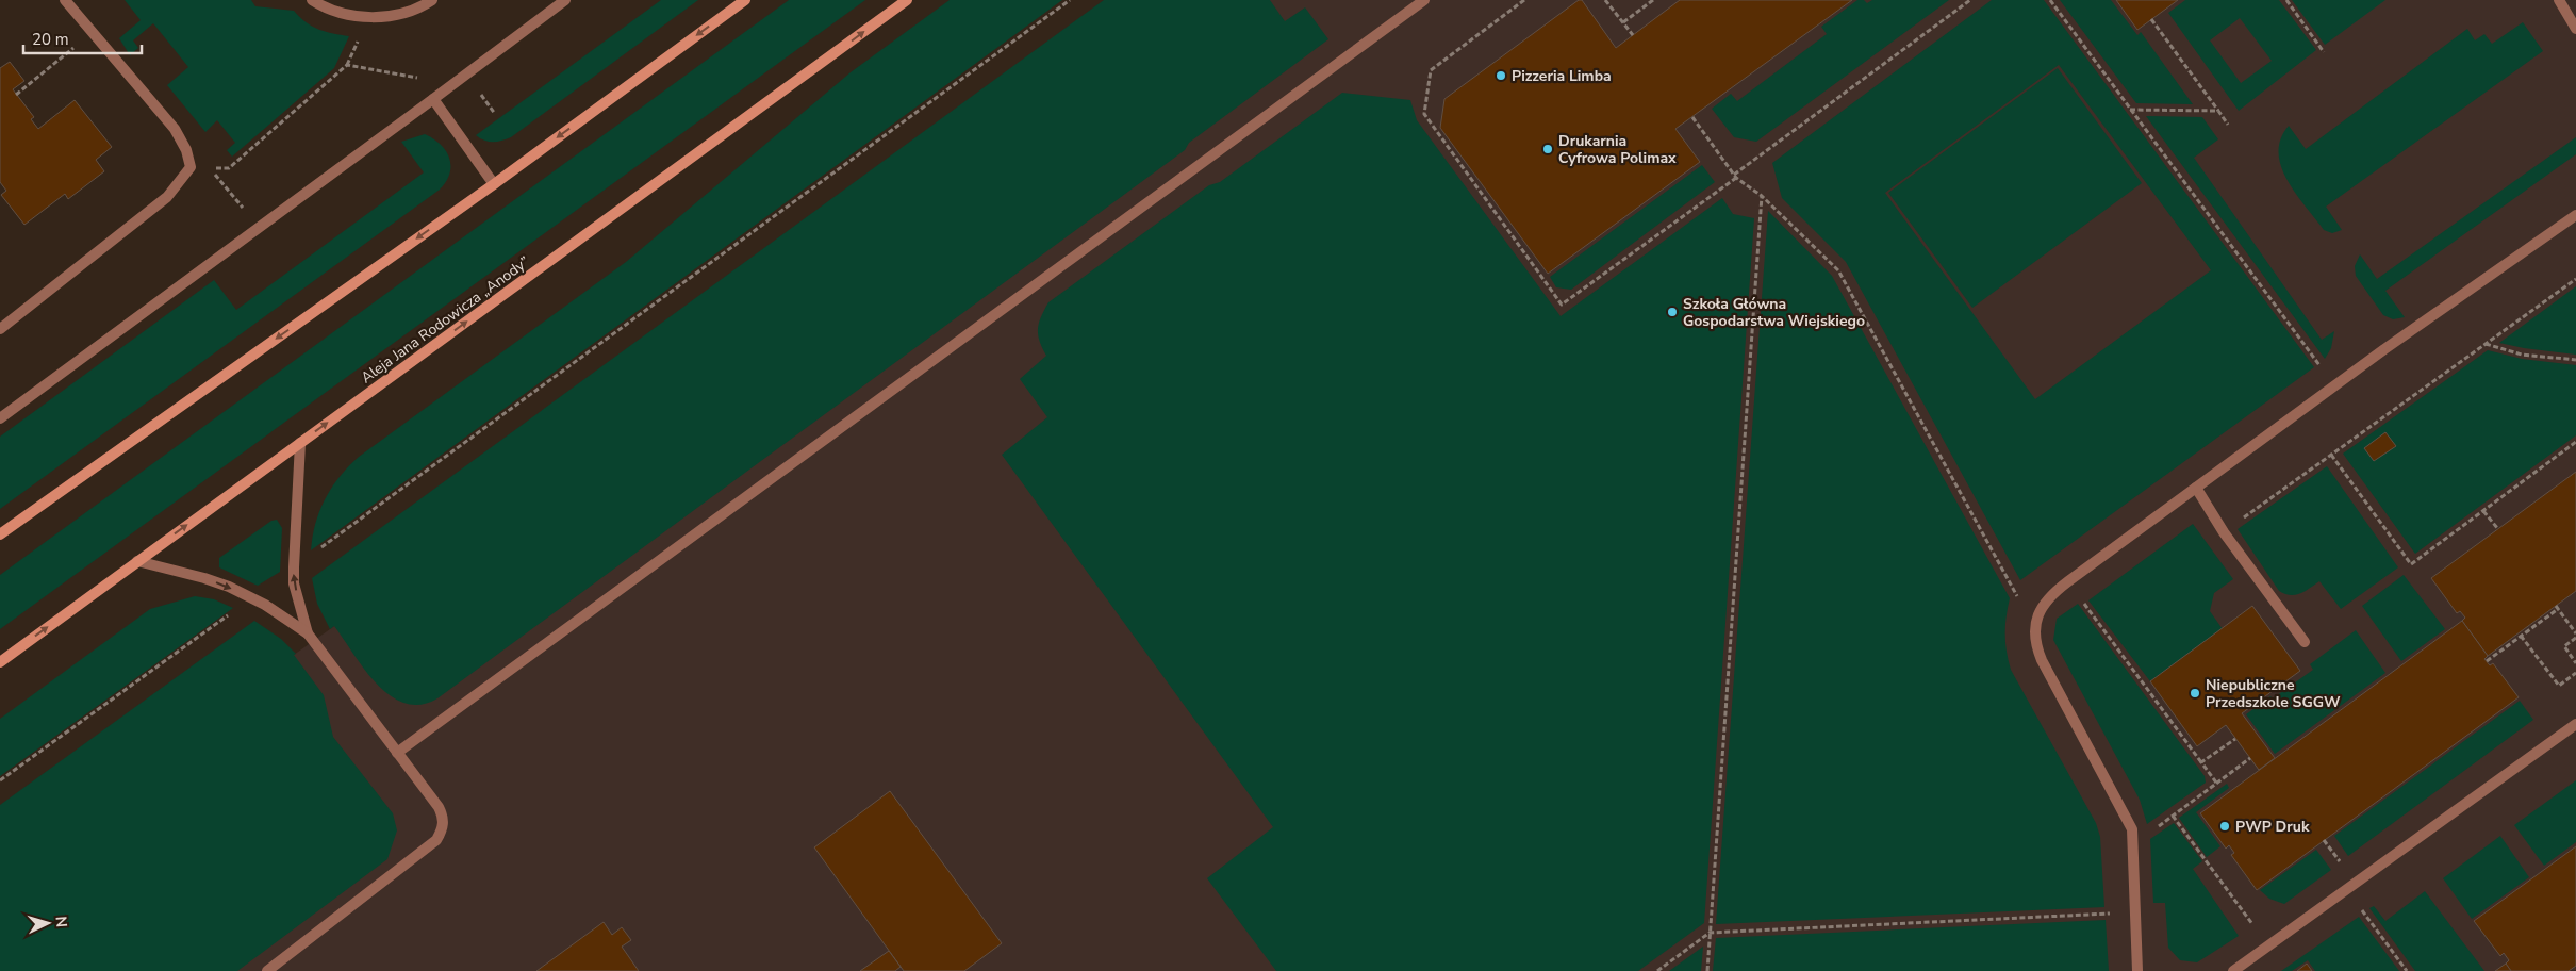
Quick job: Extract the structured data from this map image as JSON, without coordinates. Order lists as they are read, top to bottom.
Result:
{
  "streets": {
    "main road": ["Aleja Jana Rodowicza „Anody”"]
  },
  "places": [
    "Pizzeria Limba",
    "Drukarnia Cyfrowa Polimax",
    "Szkoła Główna Gospodarstwa Wiejskiego",
    "Niepubliczne Przedszkole SGGW",
    "PWP Druk"
  ],
  "scale_bar": "20 m",
  "north": "right"
}
